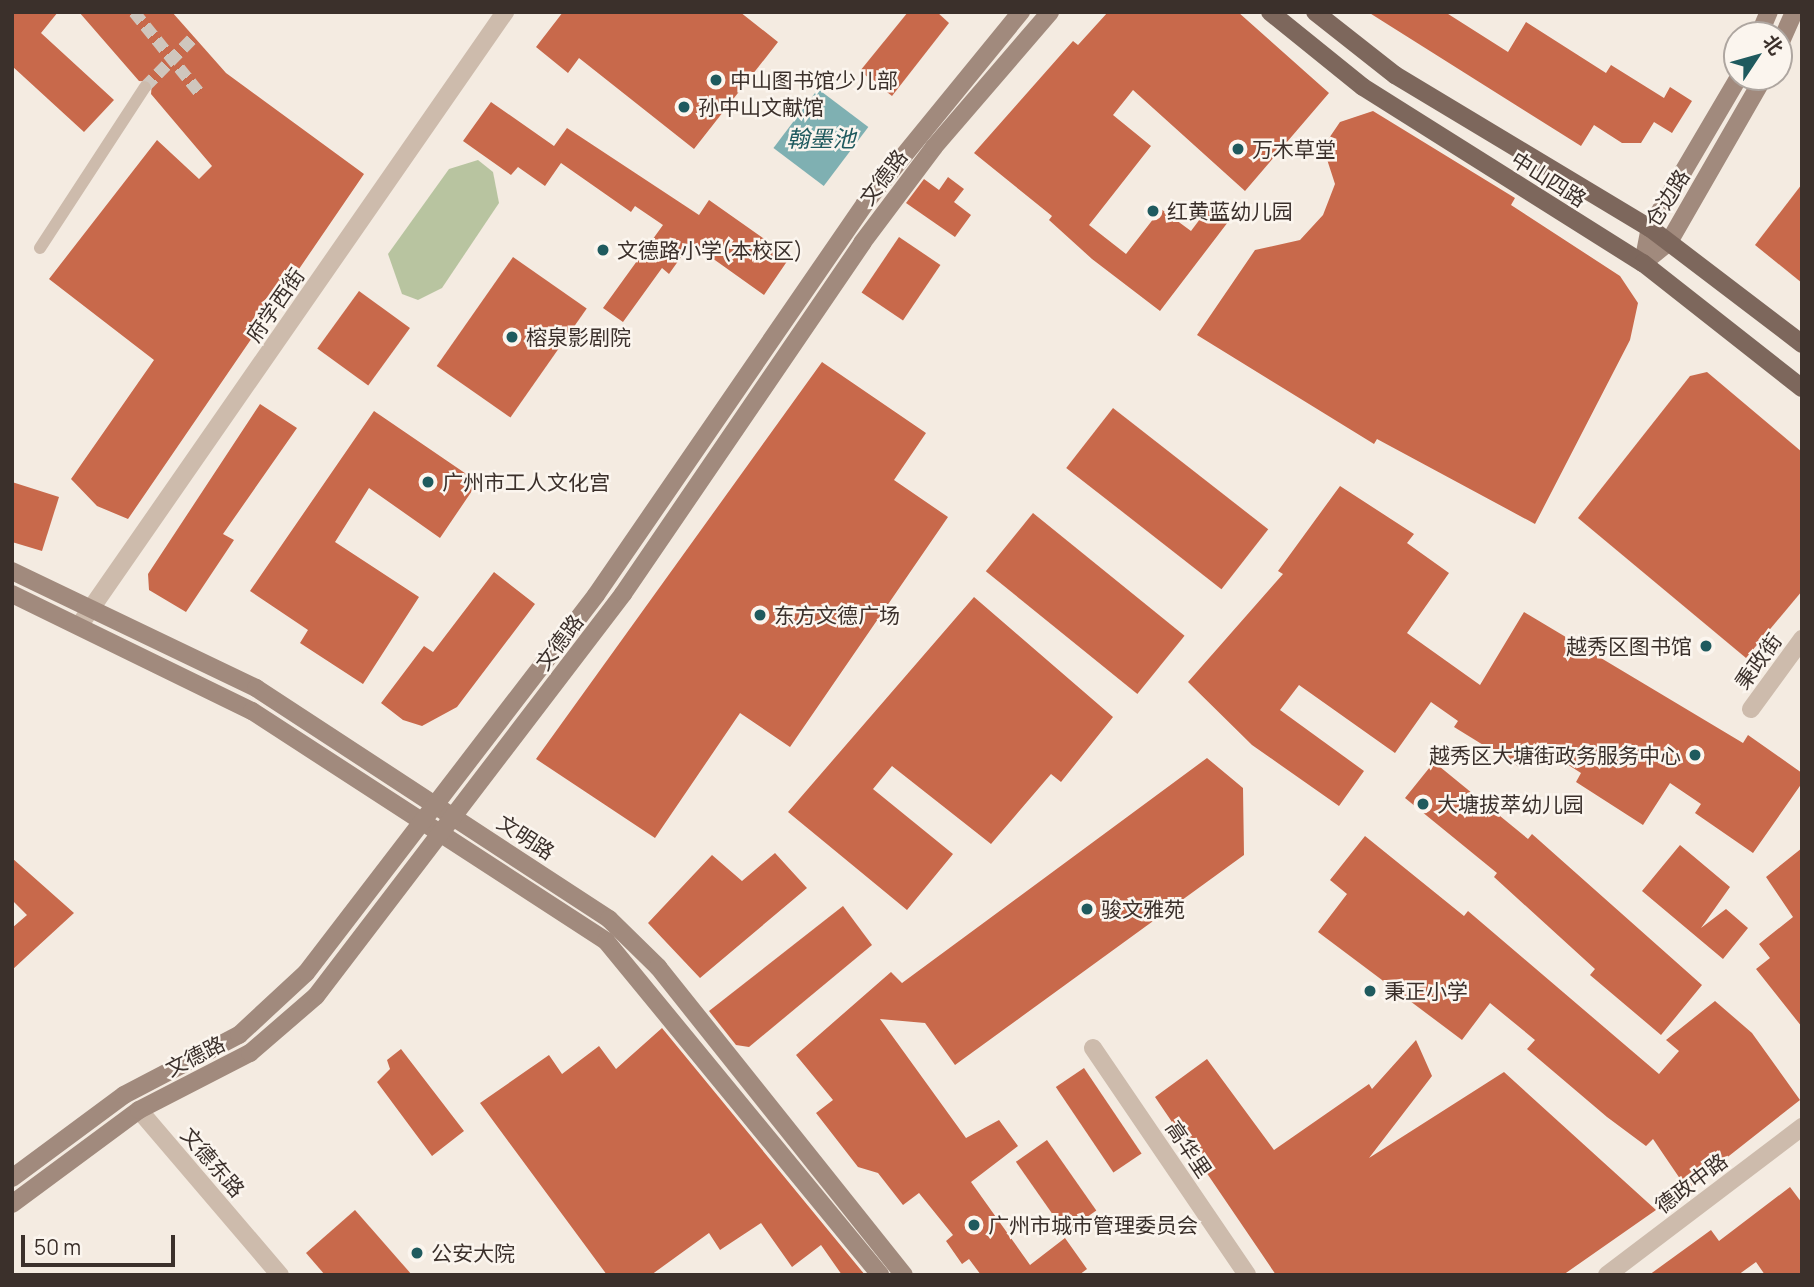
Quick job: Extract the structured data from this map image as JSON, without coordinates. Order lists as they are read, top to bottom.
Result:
{
  "streets": {
    "main road": [
      "文德路",
      "中山四路",
      "仓边路",
      "文明路"
    ],
    "street": [
      "府学西街",
      "秉政街",
      "高华里",
      "文德东路",
      "德政中路"
    ]
  },
  "crossings": [
    ["文德路", "文明路"],
    ["文德路", "文德东路"],
    ["中山四路", "仓边路"],
    ["府学西街", "文明路"]
  ],
  "water": ["翰墨池"],
  "places": [
    "中山图书馆少儿部",
    "孙中山文献馆",
    "万木草堂",
    "红黄蓝幼儿园",
    "文德路小学(本校区)",
    "榕泉影剧院",
    "广州市工人文化宫",
    "东方文德广场",
    "越秀区图书馆",
    "越秀区大塘街政务服务中心",
    "大塘拔萃幼儿园",
    "骏文雅苑",
    "秉正小学",
    "广州市城市管理委员会",
    "公安大院"
  ],
  "scale_bar": "50 m",
  "north": "top right"
}
